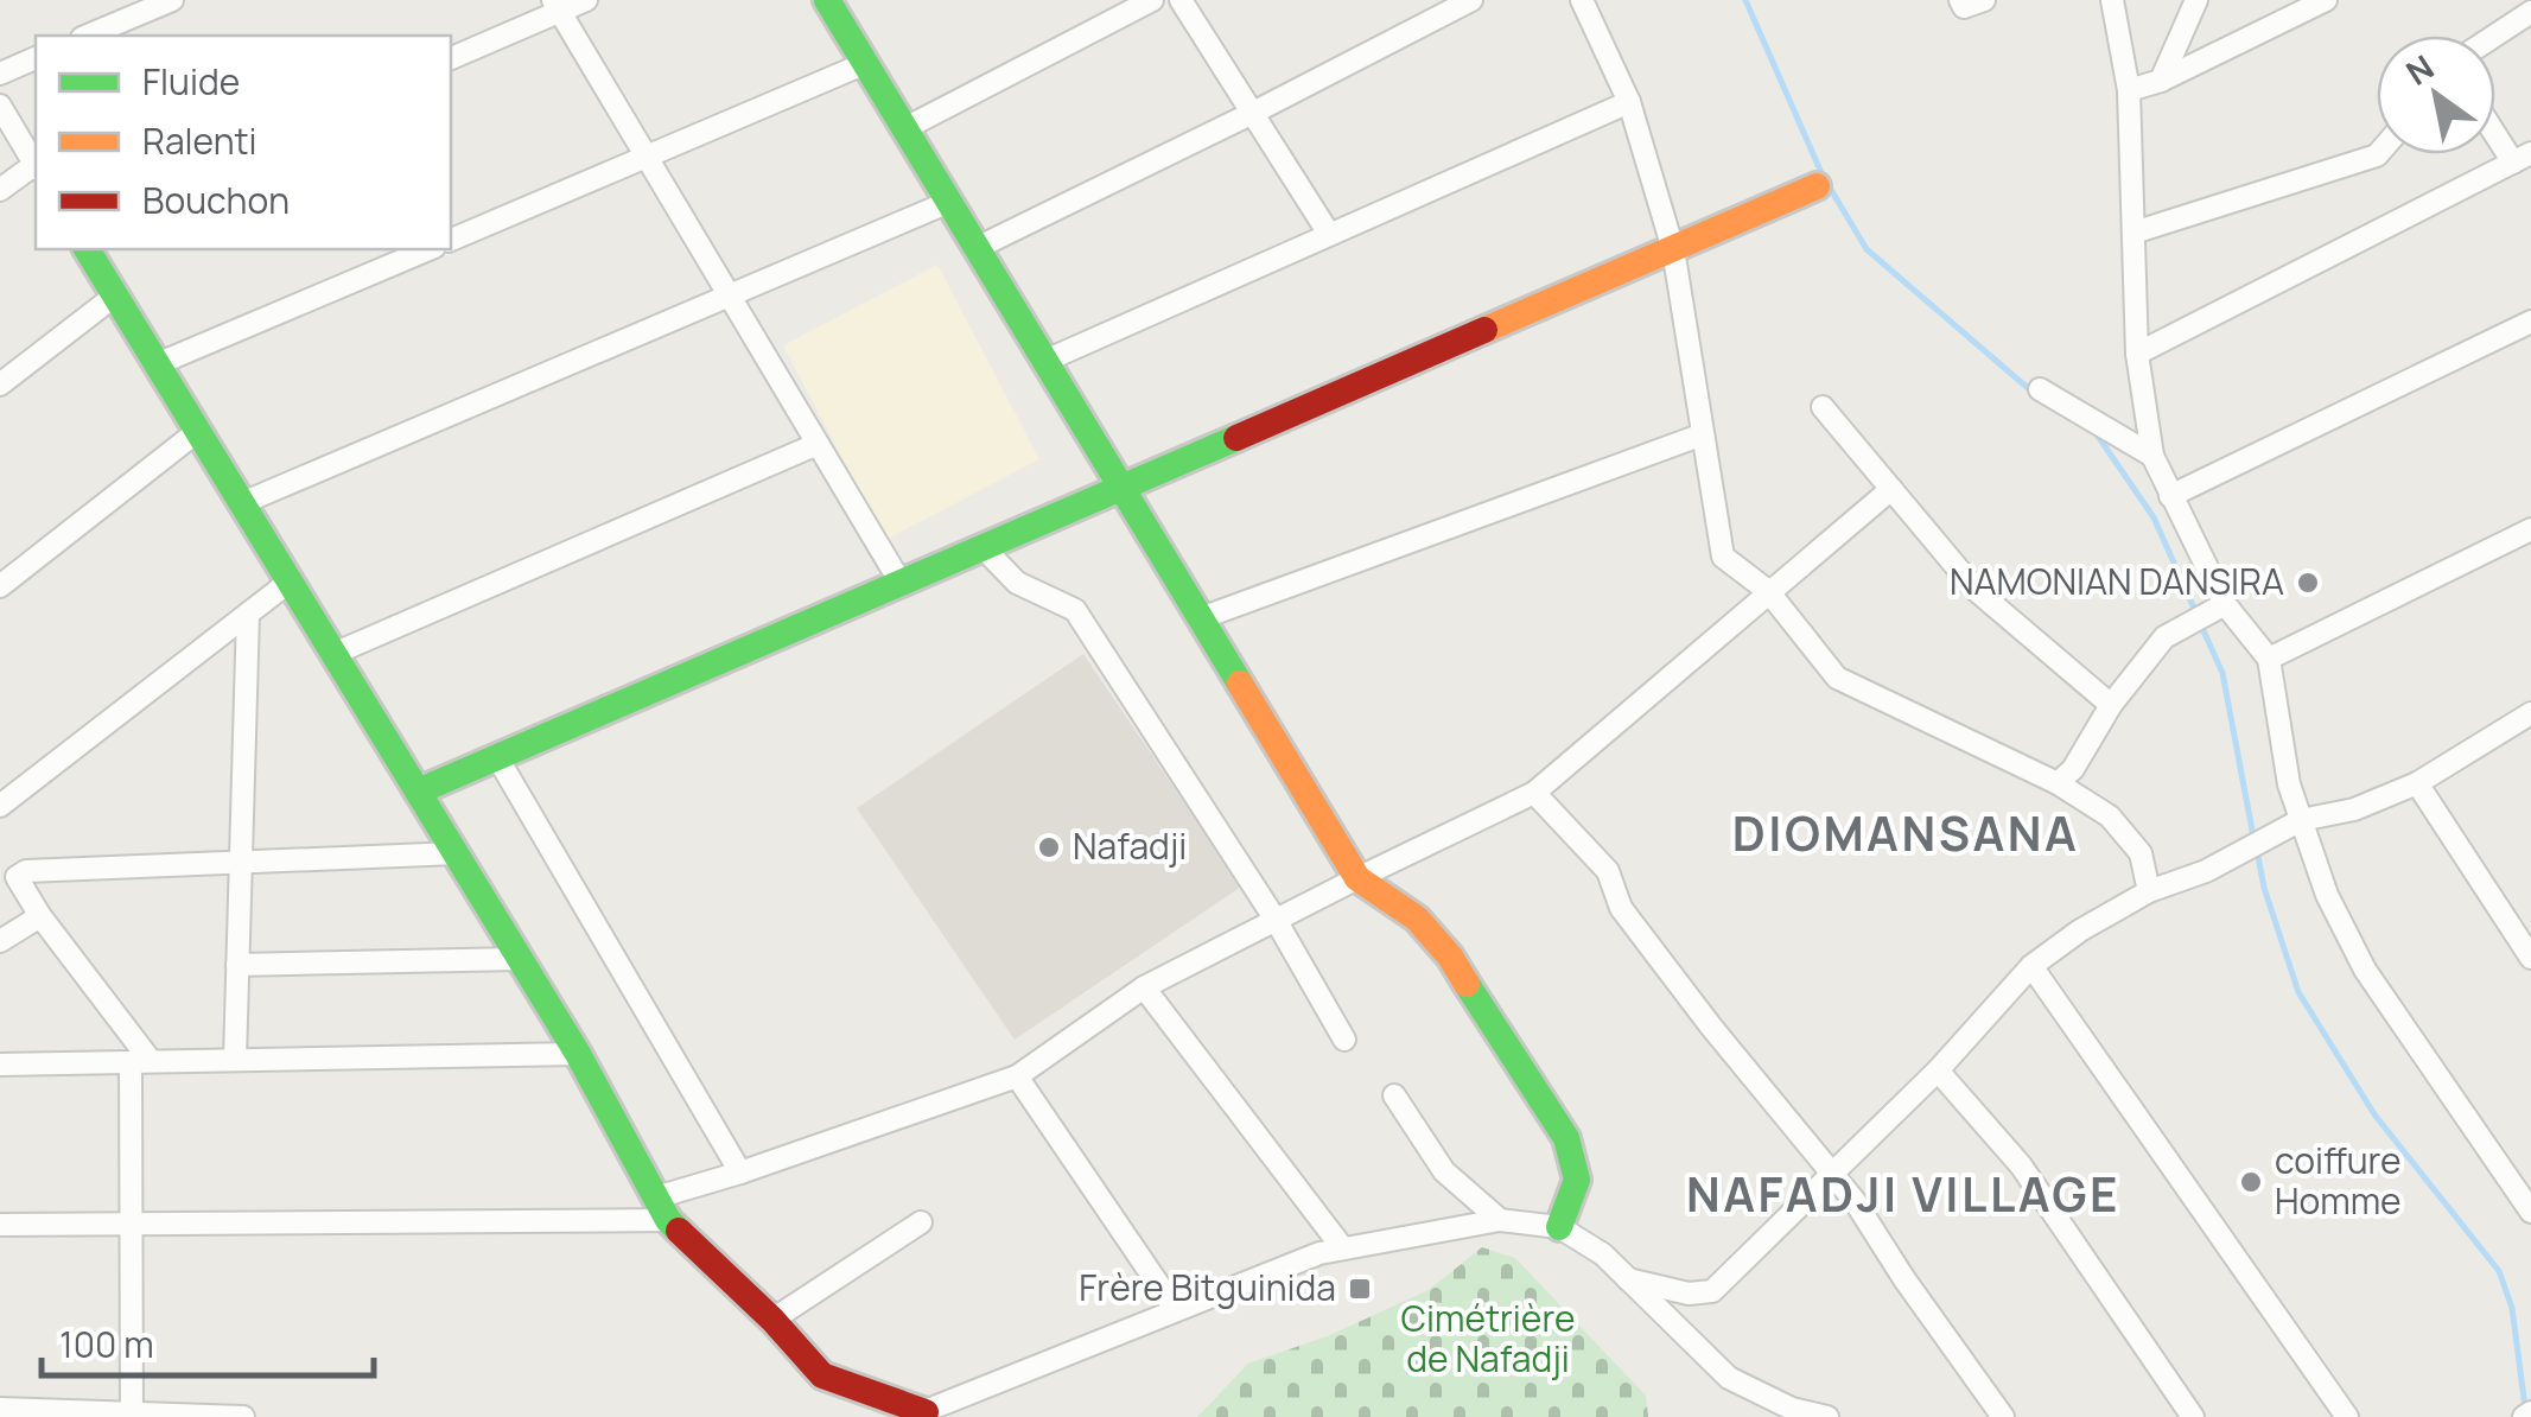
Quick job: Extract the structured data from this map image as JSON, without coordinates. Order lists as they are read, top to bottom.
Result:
{
  "districts": ["DIOMANSANA", "NAFADJI VILLAGE"],
  "parks": ["Cimétrière de Nafadji"],
  "places": {
    "other": ["NAMONIAN DANSIRA", "Nafadji", "coiffure Homme"],
    "transit": ["Frère Bitguinida"]
  },
  "legend": ["Fluide", "Ralenti", "Bouchon"],
  "scale_bar": "100 m",
  "north": "top left"
}
